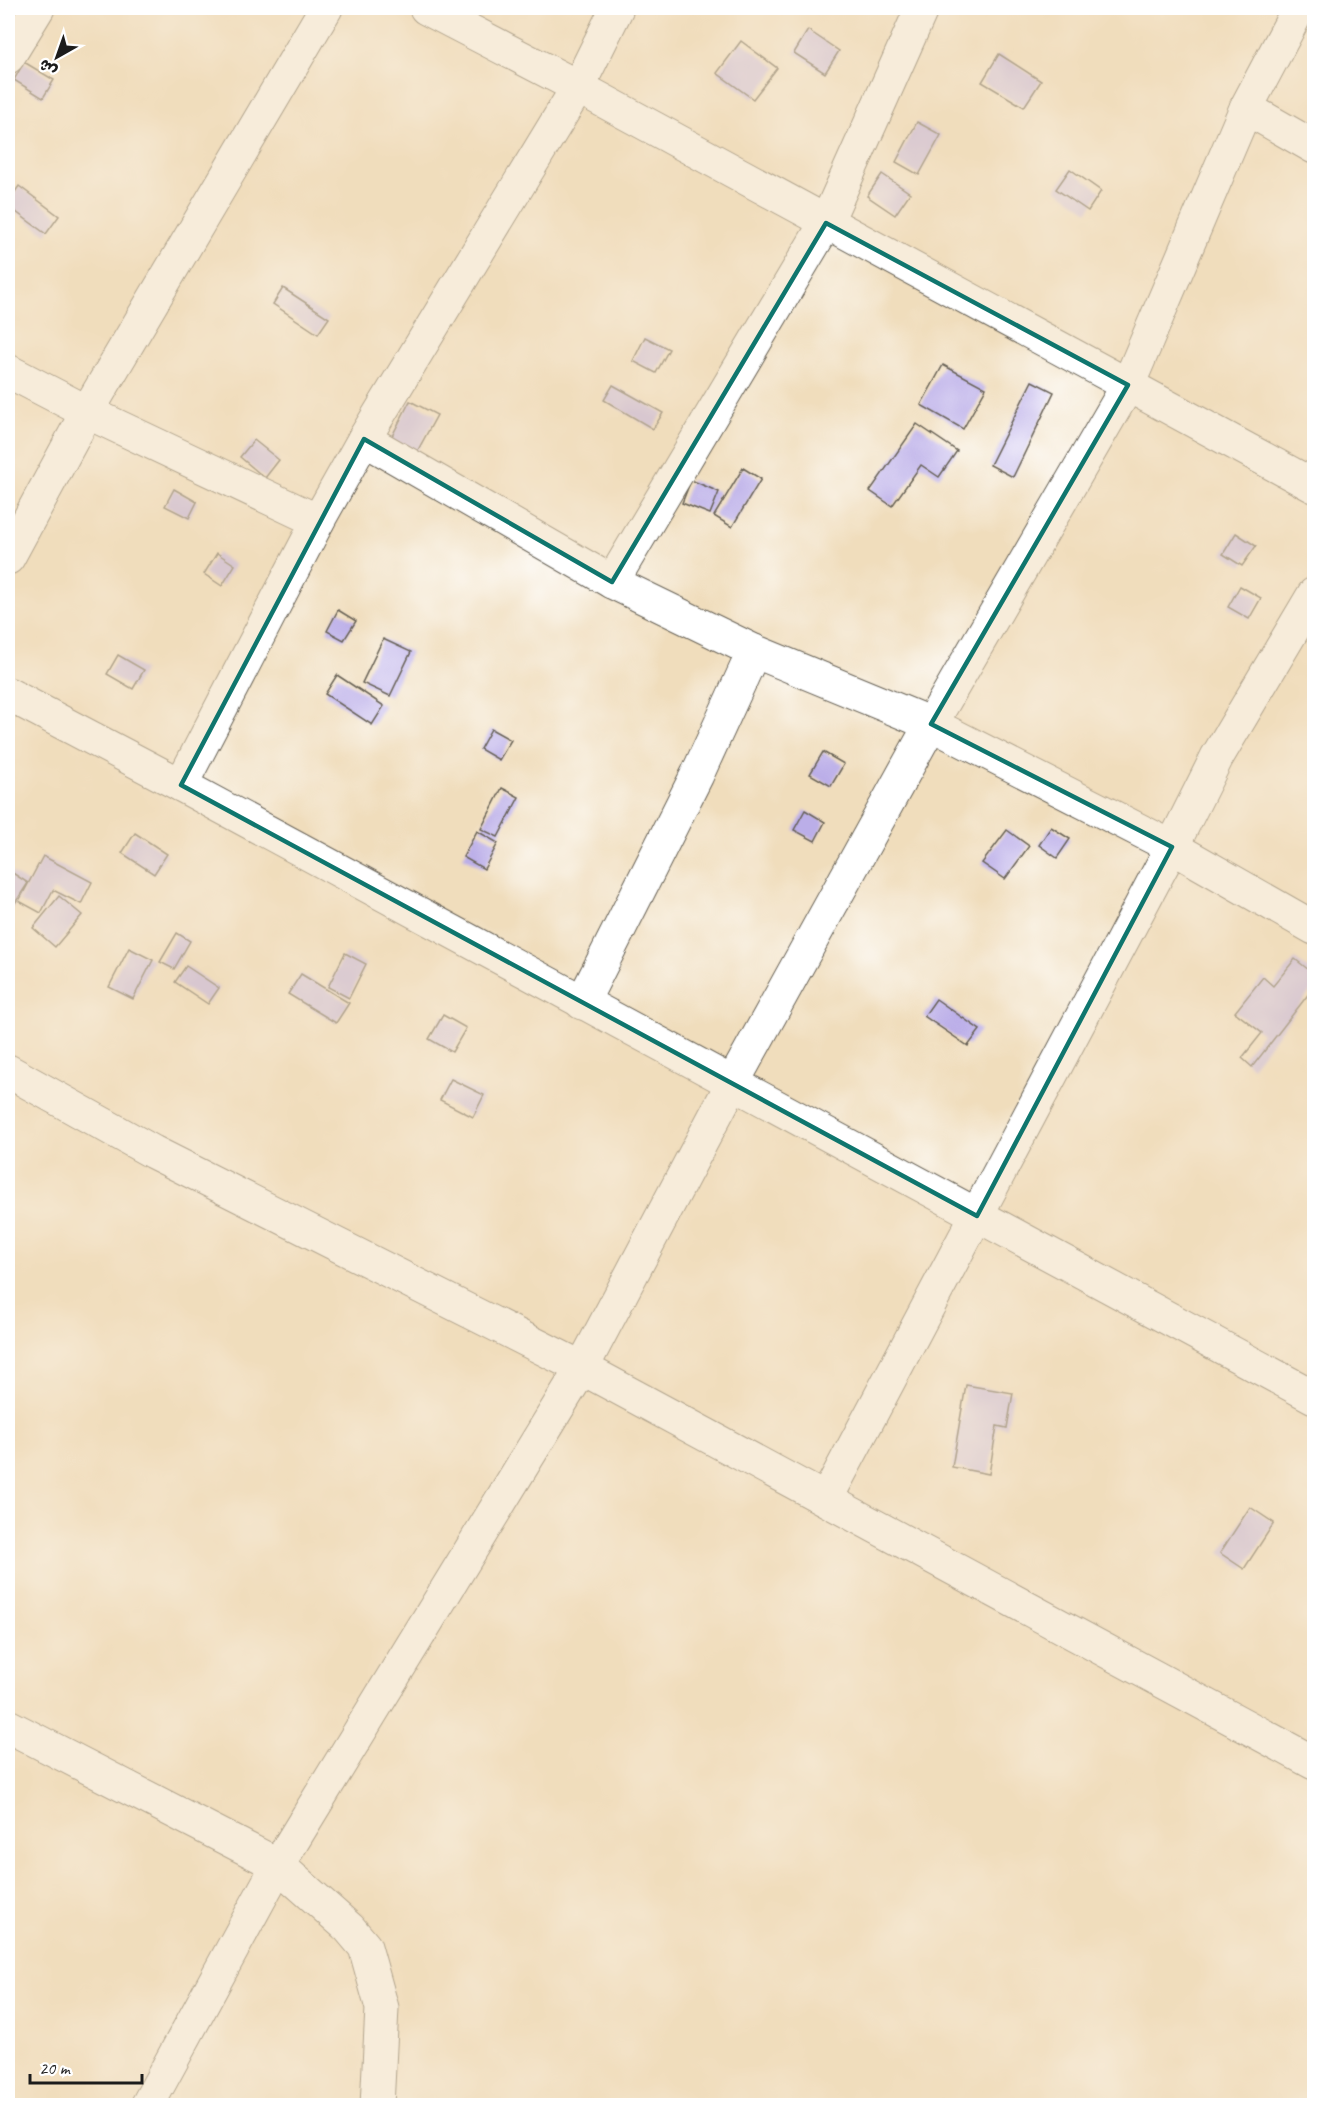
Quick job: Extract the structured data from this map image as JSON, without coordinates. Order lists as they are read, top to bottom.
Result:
{
  "scale_bar": "20 m",
  "north": "bottom left"
}
